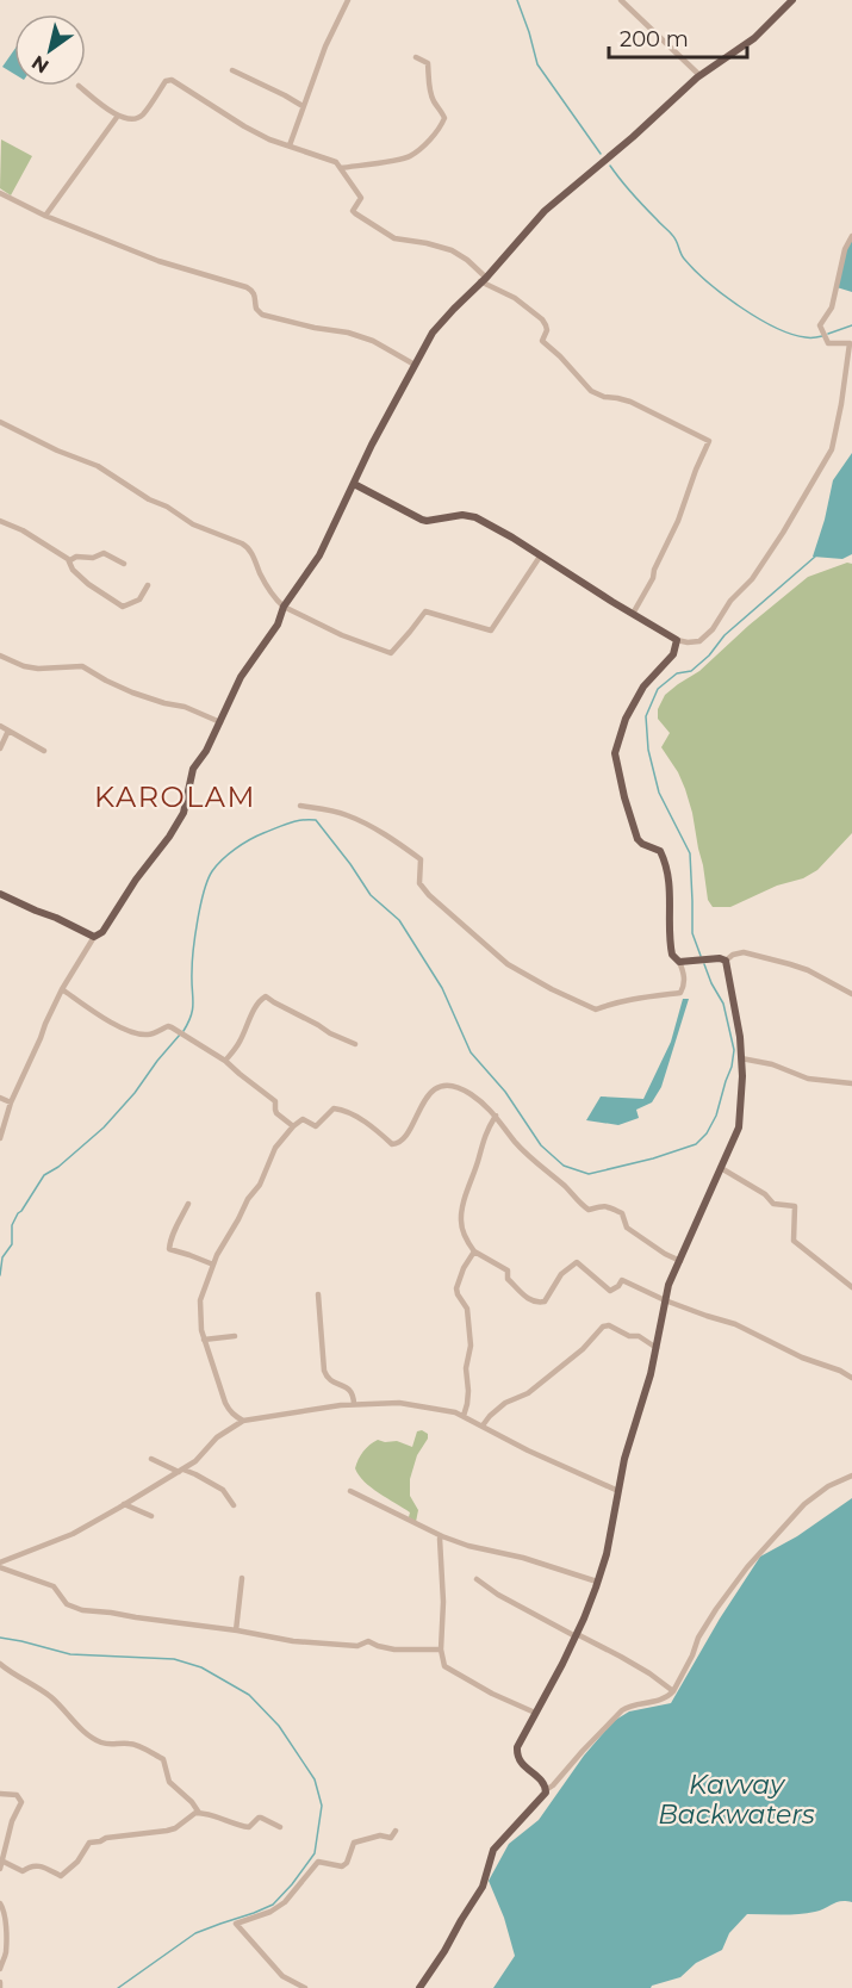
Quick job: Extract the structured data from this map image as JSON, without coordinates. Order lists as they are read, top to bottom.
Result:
{
  "districts": ["KAROLAM"],
  "water": ["Kavvay Backwaters"],
  "scale_bar": "200 m",
  "north": "bottom left"
}
